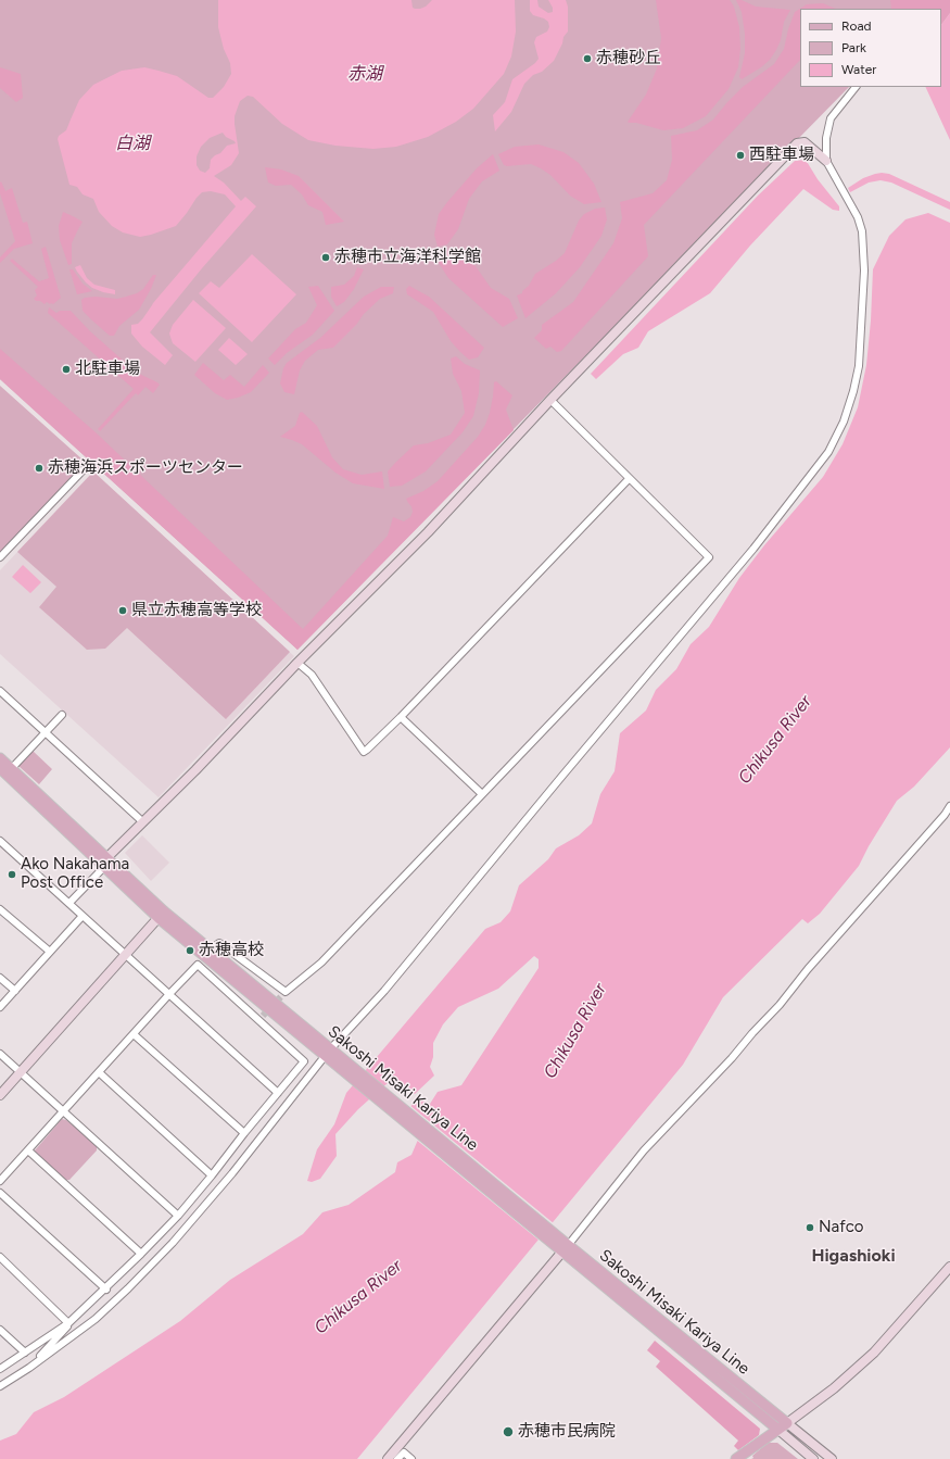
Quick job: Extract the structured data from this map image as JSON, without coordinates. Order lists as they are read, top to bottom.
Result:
{
  "streets": {
    "main road": ["Sakoshi Misaki Kariya Line"]
  },
  "districts": ["Higashioki"],
  "water": ["赤湖", "白湖", "Chikusa River"],
  "places": [
    "赤穂砂丘",
    "西駐車場",
    "赤穂市立海洋科学館",
    "北駐車場",
    "赤穂海浜スポーツセンター",
    "県立赤穂高等学校",
    "Ako Nakahama Post Office",
    "赤穂高校",
    "Nafco",
    "赤穂市民病院"
  ],
  "legend": ["Road", "Park", "Water"]
}
